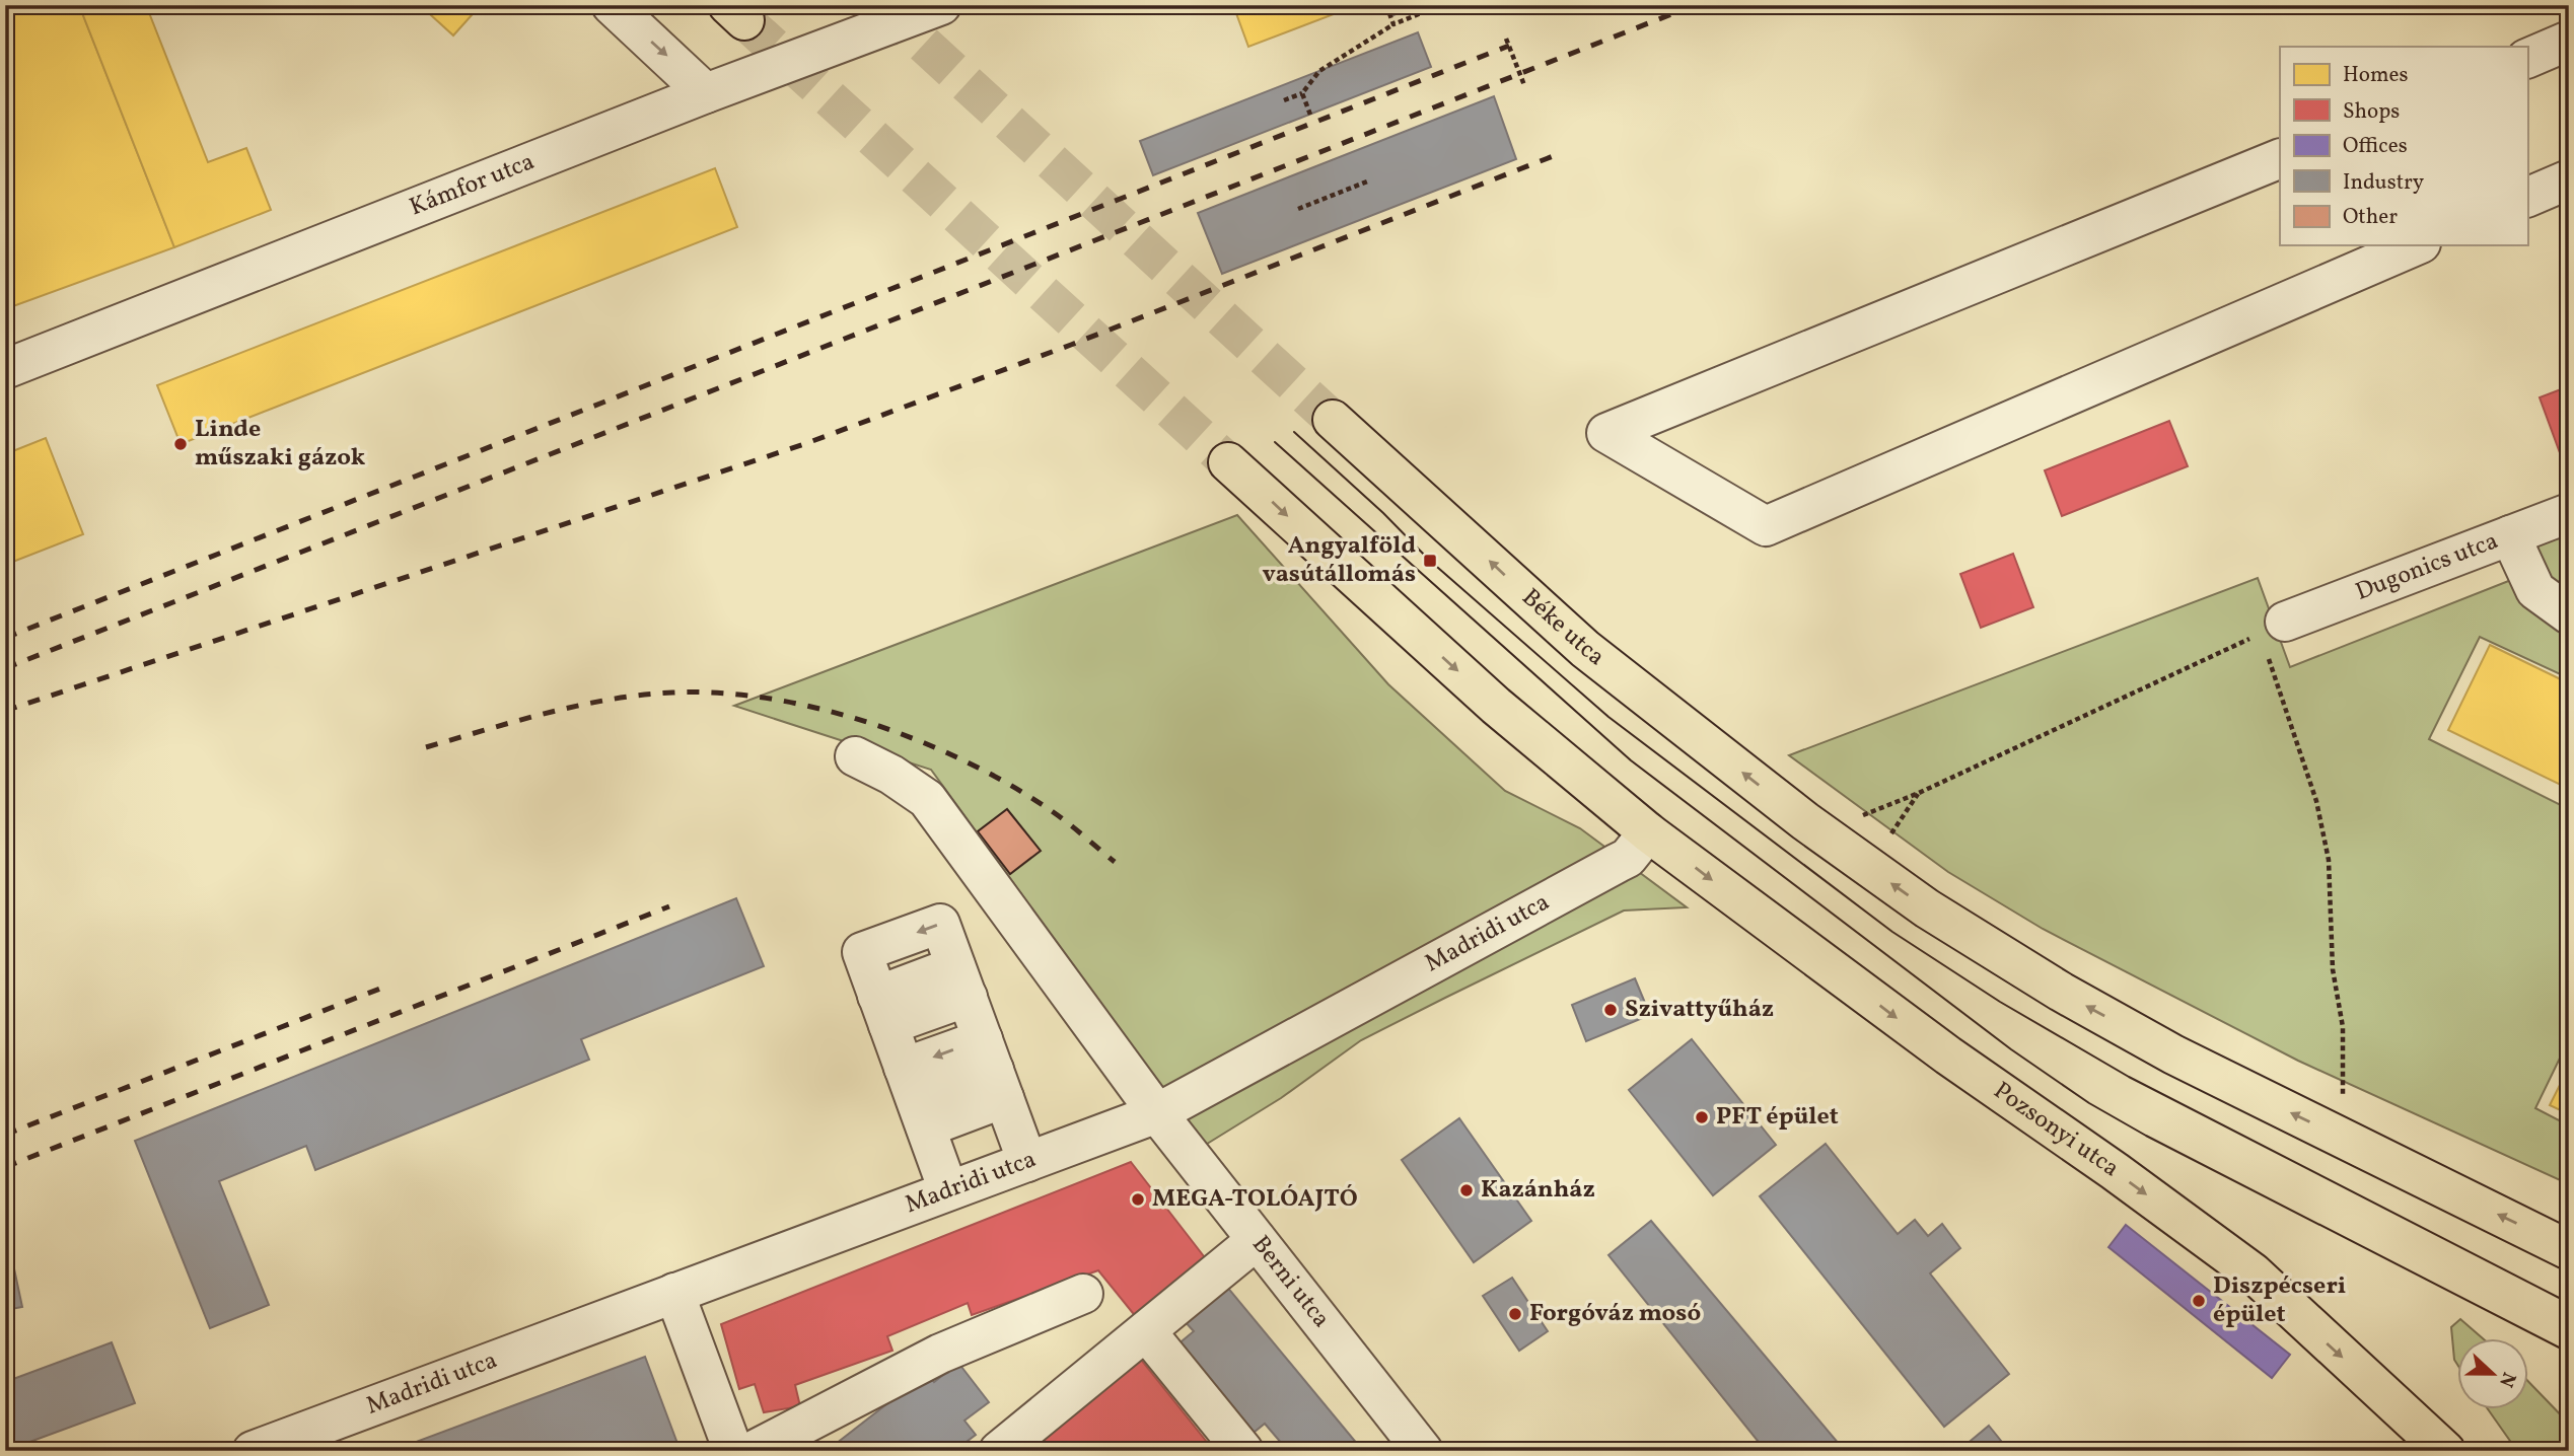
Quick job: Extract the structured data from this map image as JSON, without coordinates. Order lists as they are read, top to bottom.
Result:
{
  "streets": {
    "main road": ["Béke utca", "Pozsonyi utca"],
    "street": [
      "Kámfor utca",
      "Dugonics utca",
      "Madridi utca",
      "Berni utca"
    ]
  },
  "crossings": [
    ["Madridi utca", "Pozsonyi utca"],
    ["Madridi utca", "Berni utca"]
  ],
  "one_way": ["Pozsonyi utca"],
  "places": {
    "other": [
      "Linde műszaki gázok",
      "Szivattyűház",
      "PFT épület",
      "Kazánház",
      "MEGA-TOLÓAJTÓ",
      "Diszpécseri épület",
      "Forgóváz mosó"
    ],
    "transit": ["Angyalföld vasútállomás"]
  },
  "legend": [
    "Homes",
    "Shops",
    "Offices",
    "Industry",
    "Other"
  ],
  "north": "right"
}
